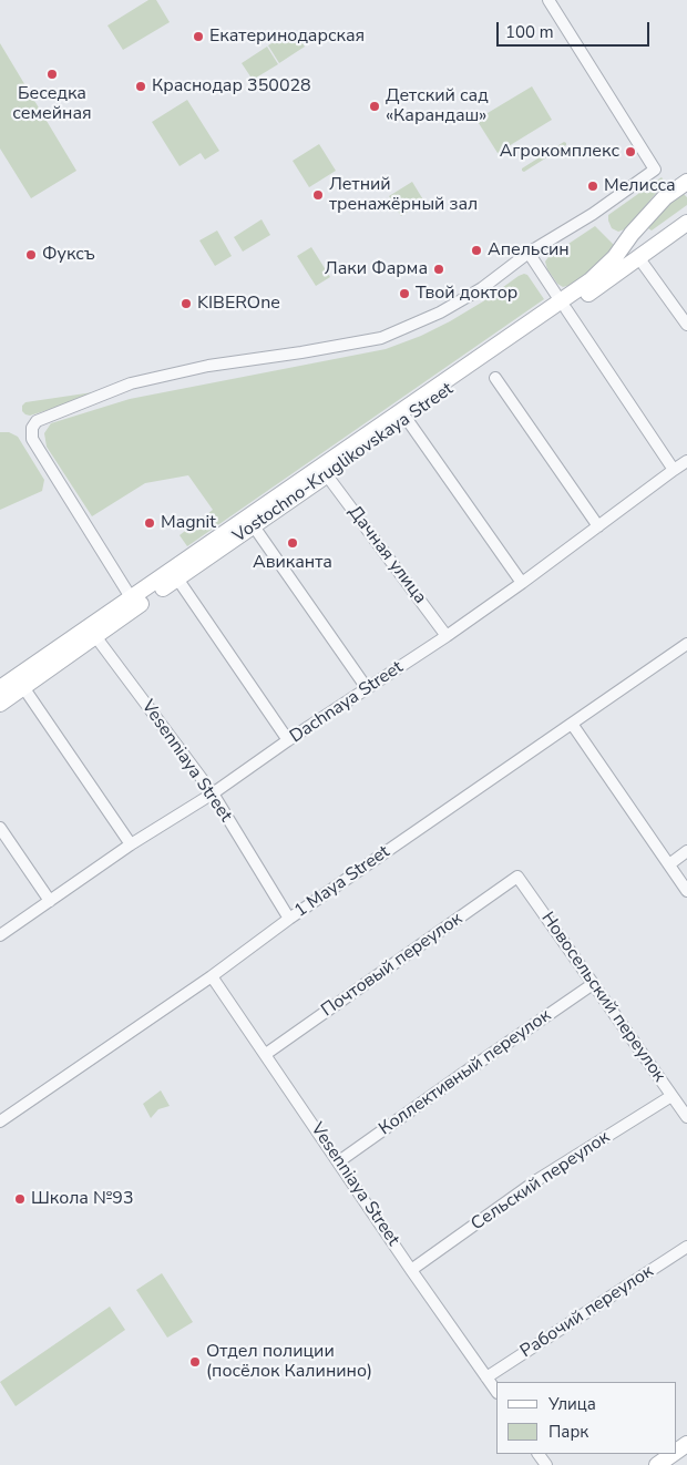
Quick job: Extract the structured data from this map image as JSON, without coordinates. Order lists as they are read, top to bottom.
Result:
{
  "streets": {
    "main road": ["Vostochno-Kruglikovskaya Street"],
    "street": [
      "Дачная улица",
      "Dachnaya Street",
      "Vesenniaya Street",
      "1 Maya Street",
      "Почтовый переулок",
      "Новосельский переулок",
      "Коллективный переулок",
      "Сельский переулок",
      "Рабочий переулок"
    ]
  },
  "crossings": [
    ["Vostochno-Kruglikovskaya Street", "Дачная улица"],
    ["Vostochno-Kruglikovskaya Street", "Vesenniaya Street"],
    ["Дачная улица", "Dachnaya Street"],
    ["Dachnaya Street", "Vesenniaya Street"],
    ["Vesenniaya Street", "1 Maya Street"],
    ["Vesenniaya Street", "Почтовый переулок"],
    ["Vesenniaya Street", "Коллективный переулок"],
    ["Vesenniaya Street", "Сельский переулок"],
    ["Vesenniaya Street", "Рабочий переулок"],
    ["Почтовый переулок", "Новосельский переулок"],
    ["Новосельский переулок", "Коллективный переулок"],
    ["Новосельский переулок", "Сельский переулок"]
  ],
  "places": [
    "Екатеринодарская",
    "Беседка семейная",
    "Краснодар 350028",
    "Детский сад «Карандаш»",
    "Агрокомплекс",
    "Мелисса",
    "Летний тренажёрный зал",
    "Апельсин",
    "Фуксъ",
    "Лаки Фарма",
    "Твой доктор",
    "KIBEROne",
    "Magnit",
    "Авиканта",
    "Школа №93",
    "Отдел полиции (посёлок Калинино)"
  ],
  "legend": ["Улица", "Парк"],
  "scale_bar": "100 m"
}
